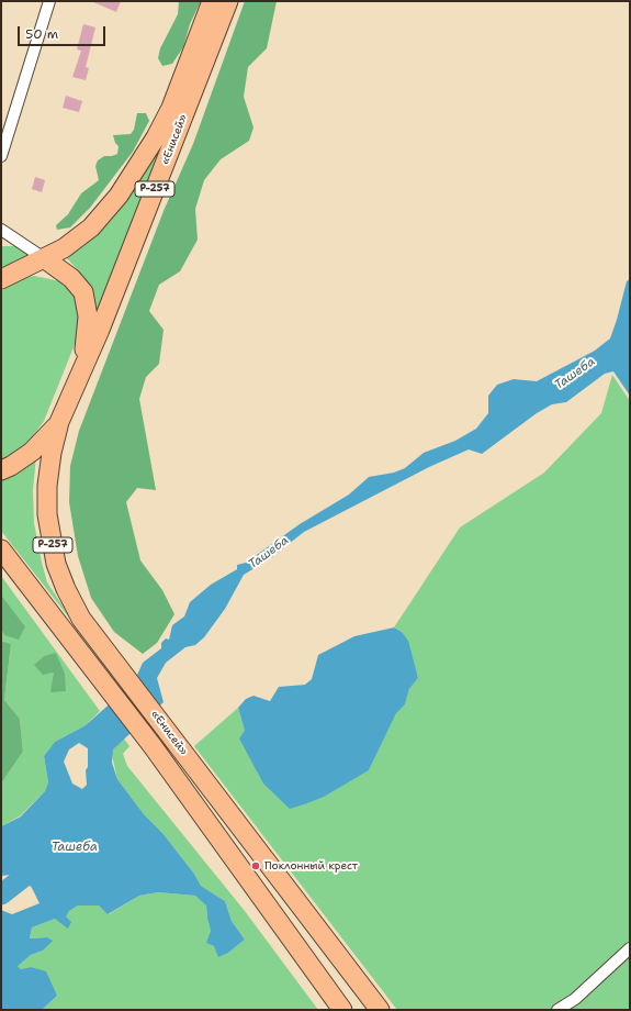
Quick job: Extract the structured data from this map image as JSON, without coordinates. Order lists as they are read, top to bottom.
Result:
{
  "streets": {
    "highway": ["«Енисей»", "Р-257"]
  },
  "water": ["Ташеба"],
  "places": ["Поклонный крест"],
  "scale_bar": "50 m"
}
